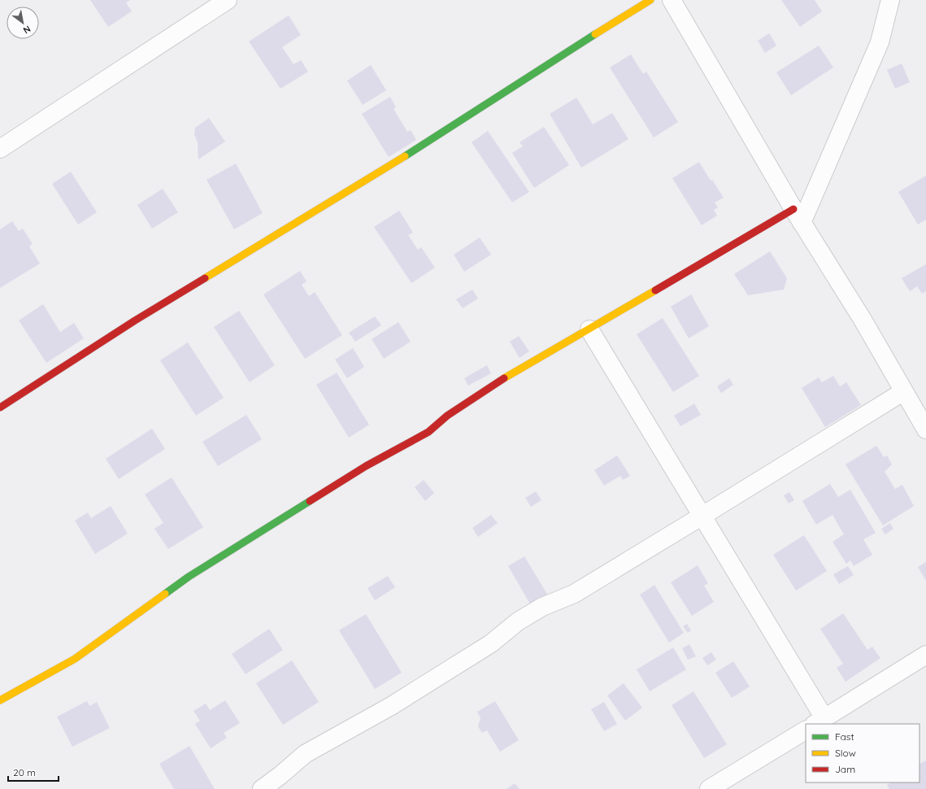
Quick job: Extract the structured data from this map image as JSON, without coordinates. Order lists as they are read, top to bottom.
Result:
{
  "legend": ["Fast", "Slow", "Jam"],
  "scale_bar": "20 m",
  "north": "bottom right"
}
